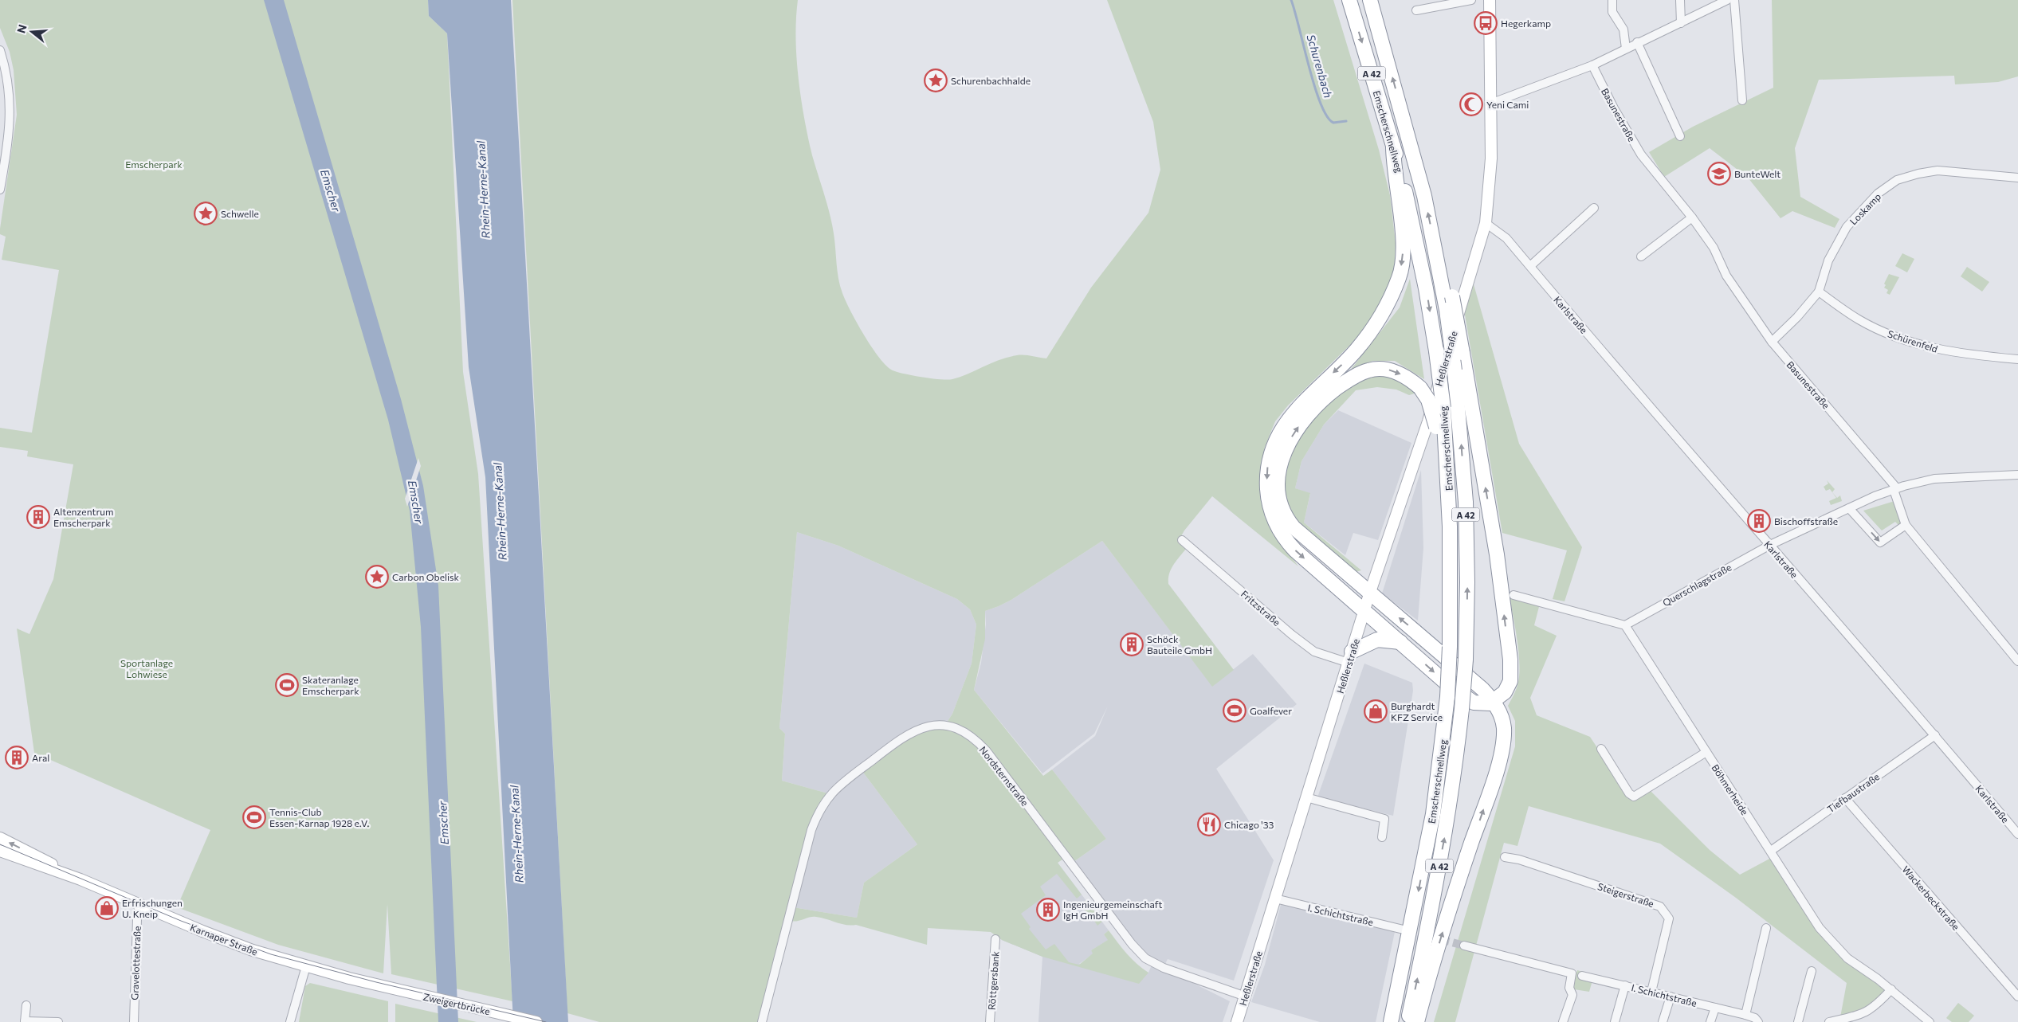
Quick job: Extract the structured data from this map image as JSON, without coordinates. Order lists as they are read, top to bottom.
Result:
{
  "streets": {
    "highway": ["A 42", "Emscherschnellweg"],
    "main road": ["Heßlerstraße", "Karnaper Straße", "Zweigertbrücke"],
    "street": [
      "Basunestraße",
      "Loskamp",
      "Karlstraße",
      "Schürenfeld",
      "Querschlagstraße",
      "Fritzstraße",
      "Nordsternstraße",
      "Böhmerheide",
      "Tiefbaustraße",
      "Steigerstraße",
      "Wackerbeckstraße",
      "I. Schichtstraße",
      "Gravelottestraße",
      "Röttgersbank"
    ]
  },
  "crossings": [
    ["Basunestraße", "Loskamp"],
    ["Loskamp", "Schürenfeld"],
    ["Karlstraße", "Heßlerstraße"],
    ["Karlstraße", "Querschlagstraße"],
    ["Karlstraße", "Tiefbaustraße"],
    ["Heßlerstraße", "Fritzstraße"],
    ["Heßlerstraße", "Nordsternstraße"],
    ["Heßlerstraße", "I. Schichtstraße"],
    ["Querschlagstraße", "Böhmerheide"],
    ["Böhmerheide", "Tiefbaustraße"],
    ["Tiefbaustraße", "Wackerbeckstraße"],
    ["Steigerstraße", "I. Schichtstraße"],
    ["Karnaper Straße", "Gravelottestraße"],
    ["Karnaper Straße", "Zweigertbrücke"]
  ],
  "water": ["Schurenbach", "Rhein-Herne-Kanal", "Emscher"],
  "parks": ["Emscherpark", "Sportanlage Lohwiese"],
  "places": {
    "bus stop": ["Hegerkamp"],
    "place": ["Schurenbachhalde", "Schwelle", "Carbon Obelisk"],
    "mosque": ["Yeni Cami"],
    "school or university": ["BunteWelt"],
    "building": [
      "Altenzentrum Emscherpark",
      "Bischoffstraße",
      "Schöck Bauteile GmbH",
      "Aral",
      "Ingenieurgemeinschaft IgH GmbH"
    ],
    "sports": ["Skateranlage Emscherpark", "Goalfever", "Tennis-Club Essen-Karnap 1928 e.V."],
    "shop": ["Burghardt KFZ Service", "Erfrischungen U. Kneip"],
    "restaurant": ["Chicago '33"]
  },
  "north": "left"
}
